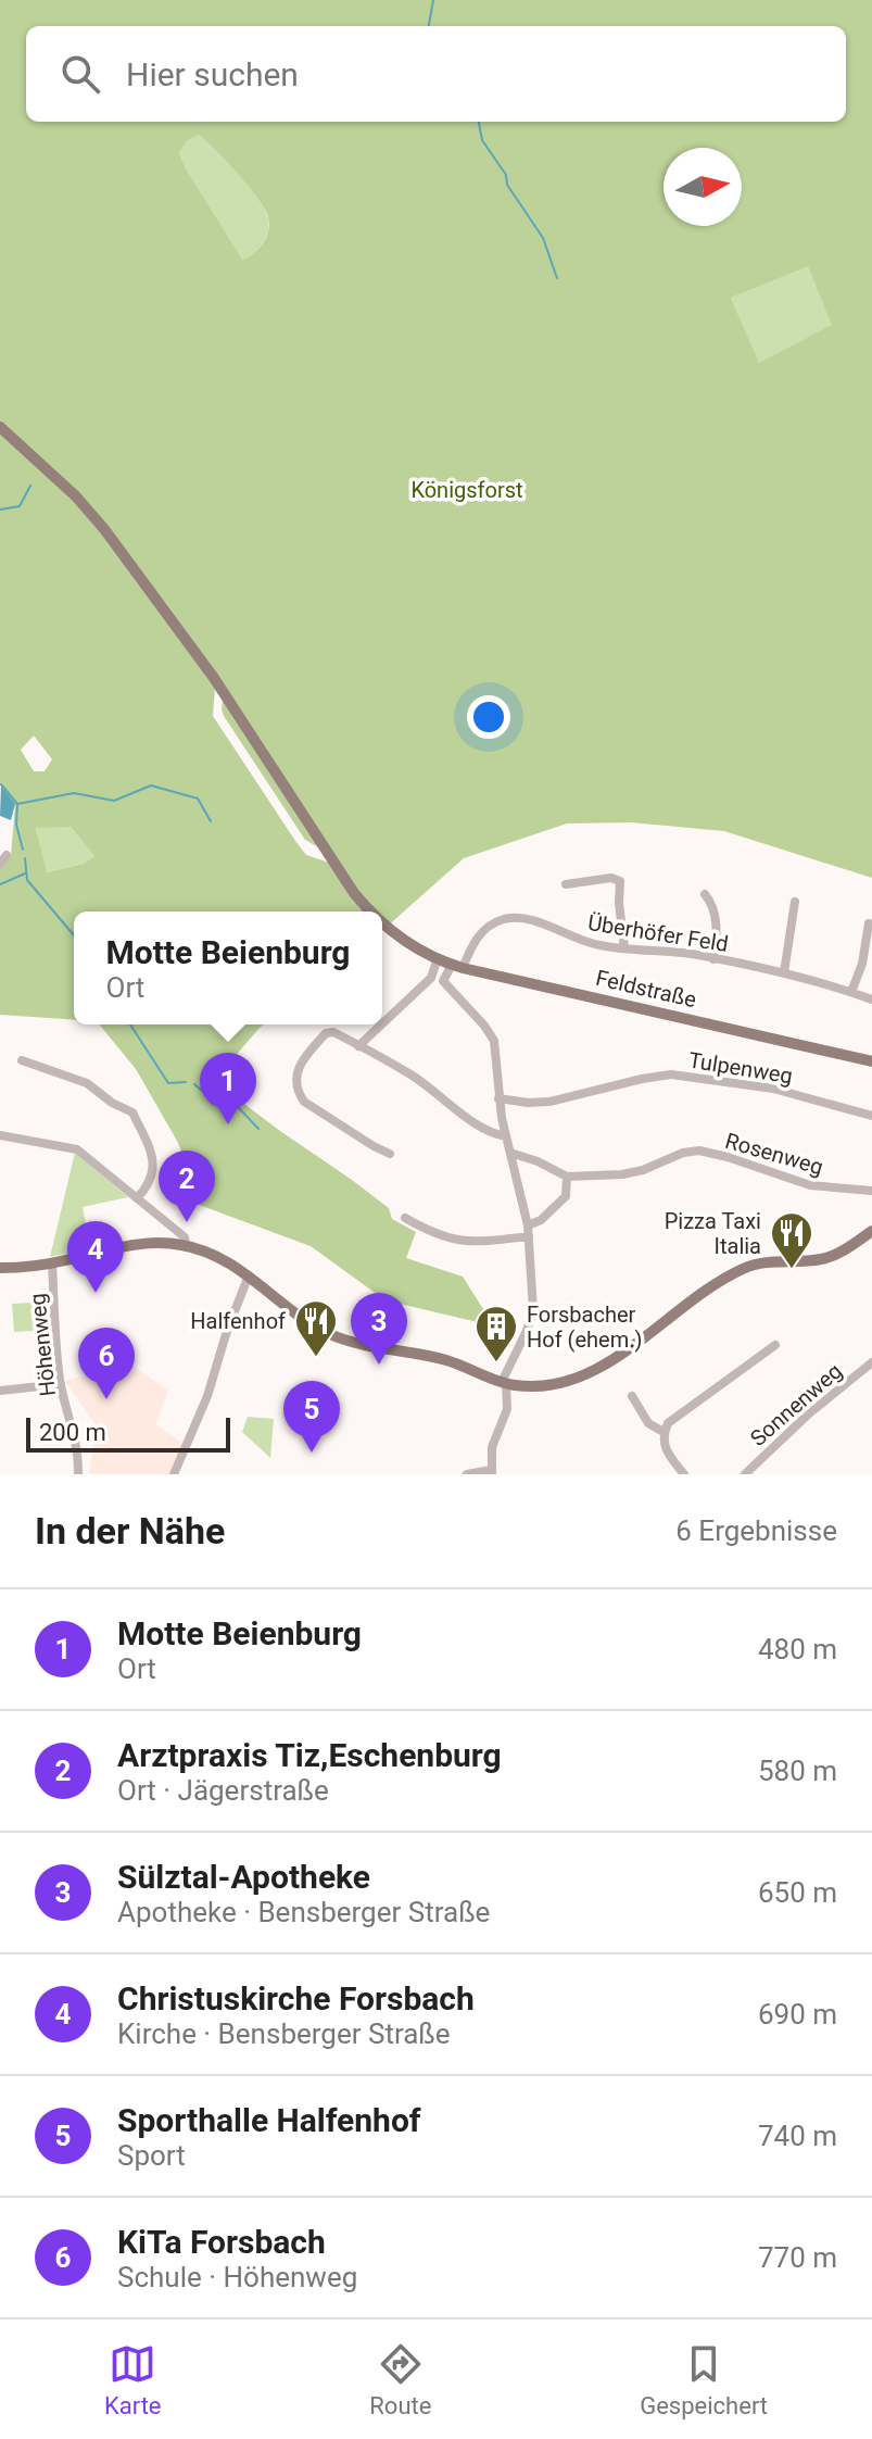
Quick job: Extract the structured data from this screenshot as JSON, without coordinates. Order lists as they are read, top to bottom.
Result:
{
  "streets": {
    "main road": ["Feldstraße"],
    "street": [
      "Überhöfer Feld",
      "Tulpenweg",
      "Rosenweg",
      "Höhenweg",
      "Sonnenweg"
    ]
  },
  "crossings": [
    ["Überhöfer Feld", "Feldstraße"]
  ],
  "parks": ["Königsforst"],
  "places": {
    "restaurant": ["Pizza Taxi Italia", "Halfenhof"],
    "building": ["Forsbacher Hof (ehem.)"]
  },
  "scale_bar": "200 m",
  "north": "right",
  "page": {
    "search": "Hier suchen",
    "popup": ["Motte Beienburg", "Ort"],
    "pins": [
      "1",
      "2",
      "4",
      "3",
      "6",
      "5"
    ],
    "scale": "200 m",
    "heading": ["In der Nähe", "6 Ergebnisse"],
    "list": [
      {
        "mark": "1",
        "name": "Motte Beienburg",
        "note": "Ort",
        "value": "480 m"
      },
      {
        "mark": "2",
        "name": "Arztpraxis Tiz,Eschenburg",
        "note": "Ort · Jägerstraße",
        "value": "580 m"
      },
      {
        "mark": "3",
        "name": "Sülztal-Apotheke",
        "note": "Apotheke · Bensberger Straße",
        "value": "650 m"
      },
      {
        "mark": "4",
        "name": "Christuskirche Forsbach",
        "note": "Kirche · Bensberger Straße",
        "value": "690 m"
      },
      {
        "mark": "5",
        "name": "Sporthalle Halfenhof",
        "note": "Sport",
        "value": "740 m"
      },
      {
        "mark": "6",
        "name": "KiTa Forsbach",
        "note": "Schule · Höhenweg",
        "value": "770 m"
      }
    ],
    "nav": ["Karte", "Route", "Gespeichert"]
  }
}
